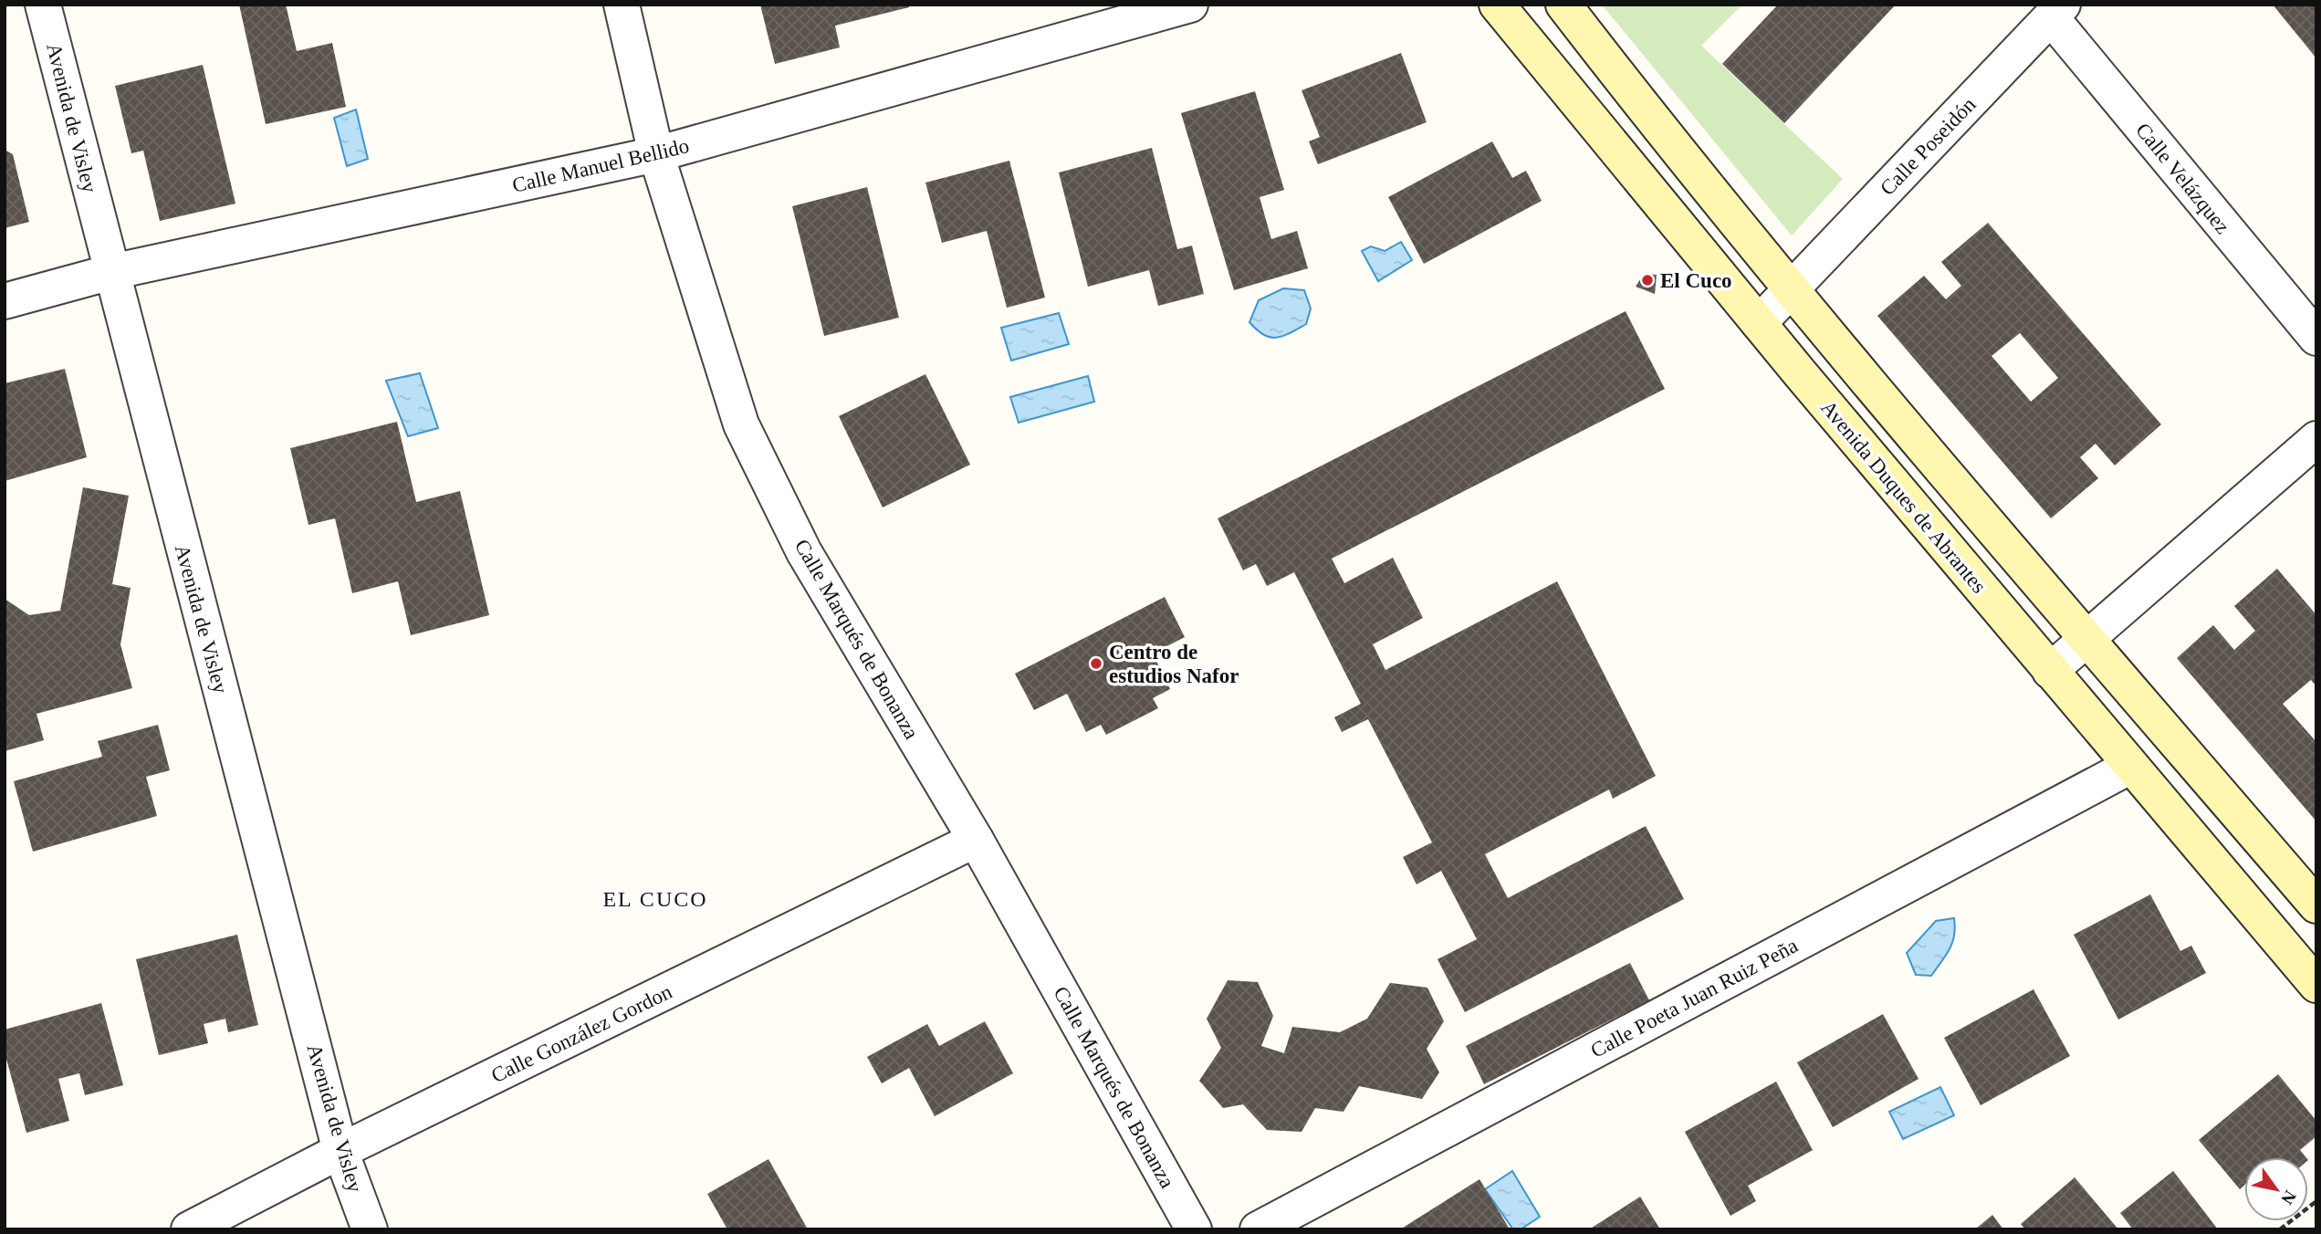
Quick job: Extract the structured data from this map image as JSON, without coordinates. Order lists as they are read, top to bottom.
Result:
{
  "streets": {
    "main road": ["Avenida Duques de Abrantes"],
    "street": [
      "Avenida de Visley",
      "Calle Poseidón",
      "Calle Manuel Bellido",
      "Calle Velázquez",
      "Calle Marqués de Bonanza",
      "Calle Poeta Juan Ruiz Peña",
      "Calle González Gordon"
    ]
  },
  "crossings": [
    ["Avenida de Visley", "Calle Manuel Bellido"],
    ["Avenida de Visley", "Calle González Gordon"],
    ["Calle Poseidón", "Calle Velázquez"],
    ["Calle Poseidón", "Avenida Duques de Abrantes"],
    ["Calle Manuel Bellido", "Calle Marqués de Bonanza"],
    ["Avenida Duques de Abrantes", "Calle Poeta Juan Ruiz Peña"],
    ["Calle Marqués de Bonanza", "Calle González Gordon"]
  ],
  "districts": ["EL CUCO"],
  "places": ["El Cuco", "Centro de estudios Nafor"],
  "north": "bottom right"
}
